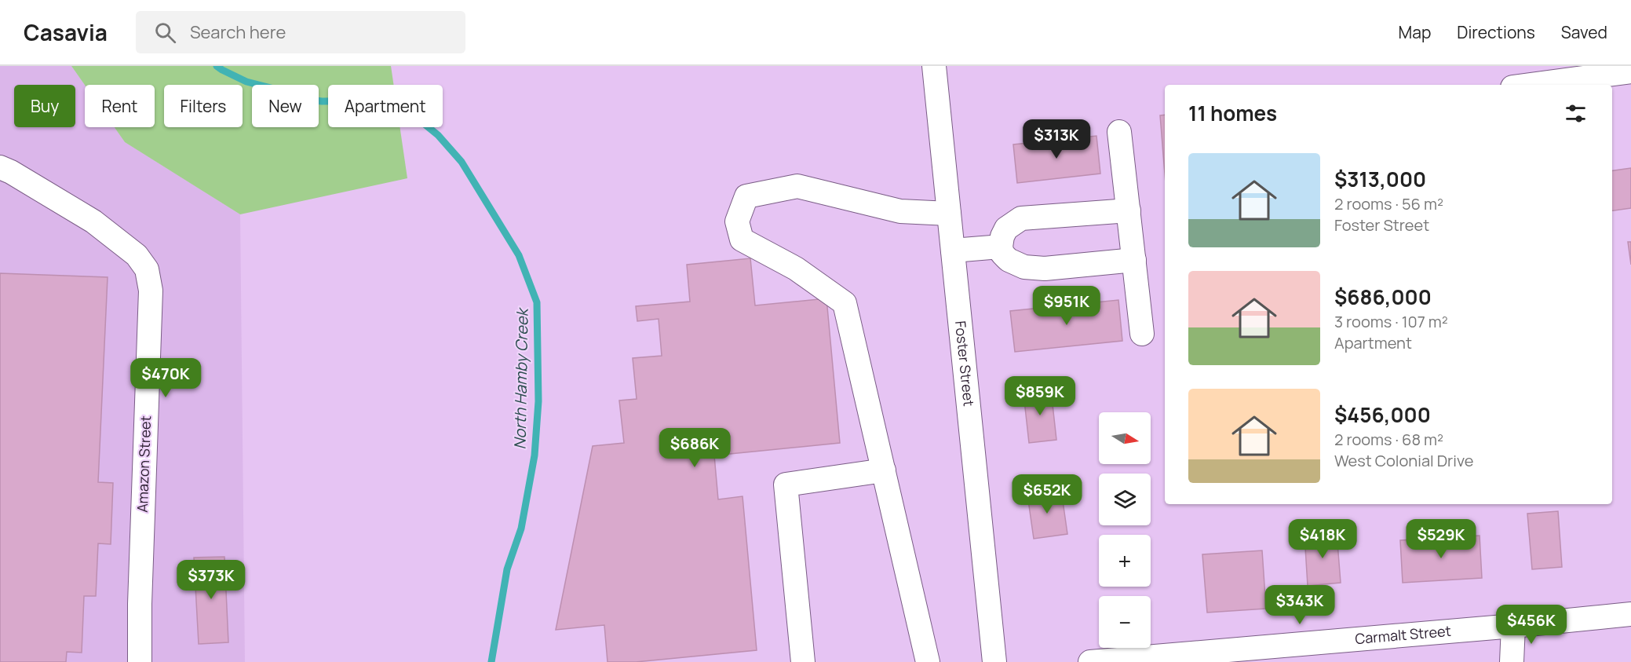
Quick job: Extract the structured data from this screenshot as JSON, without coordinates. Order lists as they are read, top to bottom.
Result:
{
  "streets": {
    "street": ["Foster Street", "Amazon Street", "Carmalt Street"]
  },
  "water": ["North Hamby Creek"],
  "north": "right",
  "page": {
    "header": "Casavia",
    "search": "Search here",
    "nav": ["Map", "Directions", "Saved"],
    "chip": [
      "Buy",
      "Rent",
      "Filters",
      "New",
      "Apartment"
    ],
    "heading": "11 homes",
    "price": [
      "$313K",
      "$951K",
      "$470K",
      "$859K",
      "$686K",
      "$652K",
      "$418K",
      "$529K",
      "$373K",
      "$343K",
      "$456K"
    ],
    "list": [
      {
        "name": "$313,000",
        "note": "2 rooms · 56 m² · Foster Street"
      },
      {
        "name": "$686,000",
        "note": "3 rooms · 107 m² · Apartment"
      },
      {
        "name": "$456,000",
        "note": "2 rooms · 68 m² · West Colonial Drive"
      }
    ],
    "map_buttons": ["+", "−"]
  }
}
